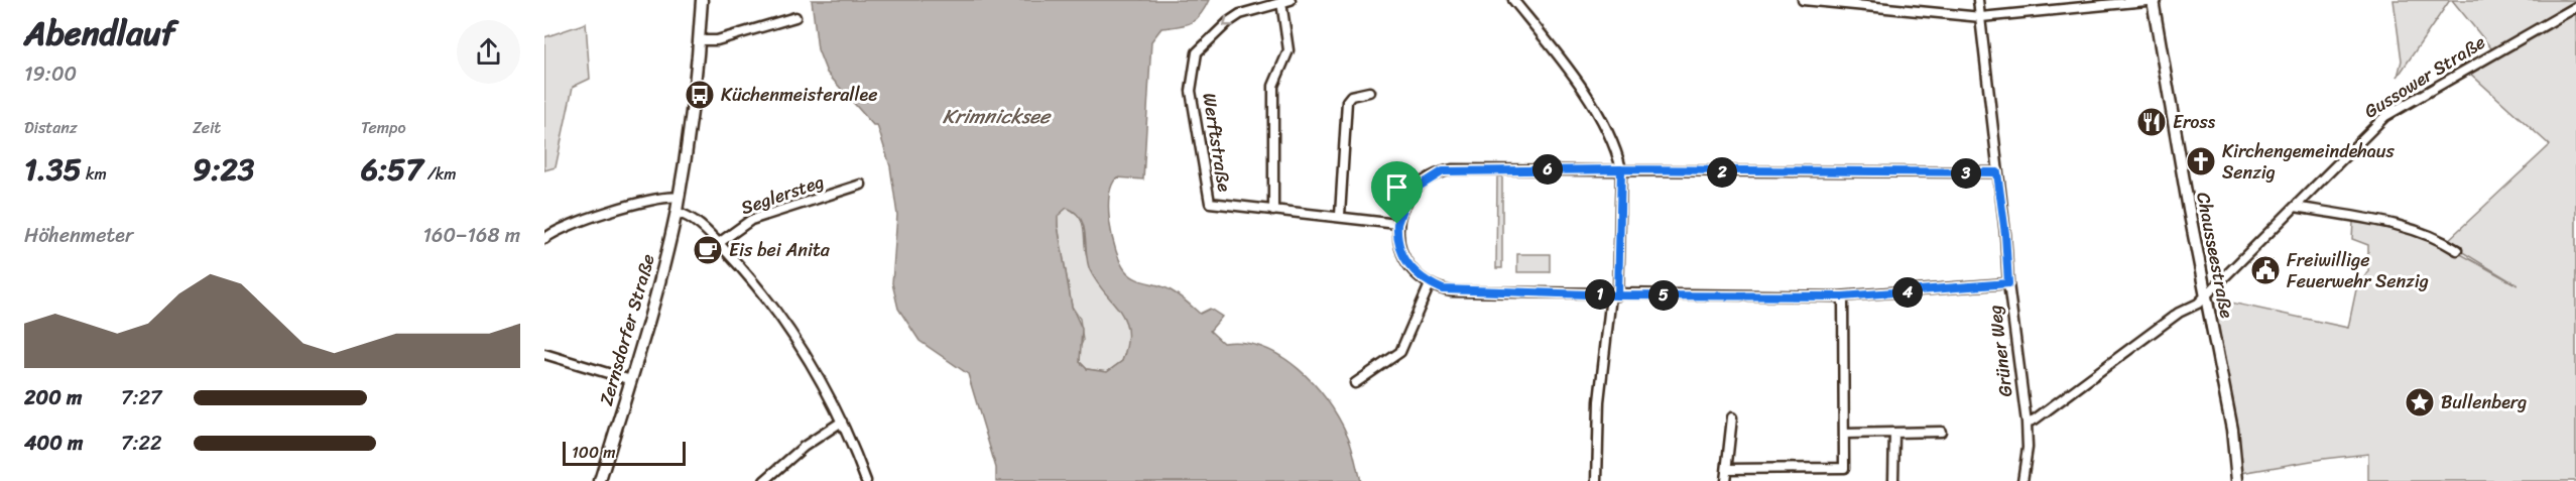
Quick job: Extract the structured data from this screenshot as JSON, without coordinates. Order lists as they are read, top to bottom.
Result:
{
  "streets": {
    "street": [
      "Gussower Straße",
      "Werftstraße",
      "Seglersteg",
      "Chausseestraße",
      "Zernsdorfer Straße",
      "Grüner Weg"
    ]
  },
  "crossings": [
    ["Gussower Straße", "Chausseestraße"],
    ["Gussower Straße", "Grüner Weg"]
  ],
  "water": ["Krimnicksee"],
  "places": {
    "bus stop": ["Küchenmeisterallee"],
    "restaurant": ["Eross"],
    "church": ["Kirchengemeindehaus Senzig"],
    "cafe": ["Eis bei Anita"],
    "public building": ["Freiwillige Feuerwehr Senzig"],
    "place": ["Bullenberg"]
  },
  "scale_bar": "100 m",
  "page": {
    "heading": ["Abendlauf", "19:00"],
    "stats": [
      ["Distanz", "1.35 km"],
      ["Zeit", "9:23"],
      ["Tempo", "6:57 /km"]
    ],
    "pins": [
      "6",
      "2",
      "3",
      "4",
      "1",
      "5"
    ],
    "chart": ["Höhenmeter", "160–168 m"],
    "list": [
      {
        "name": "200 m",
        "note": "7:27"
      },
      {
        "name": "400 m",
        "note": "7:22"
      }
    ],
    "scale": "100 m"
  }
}
